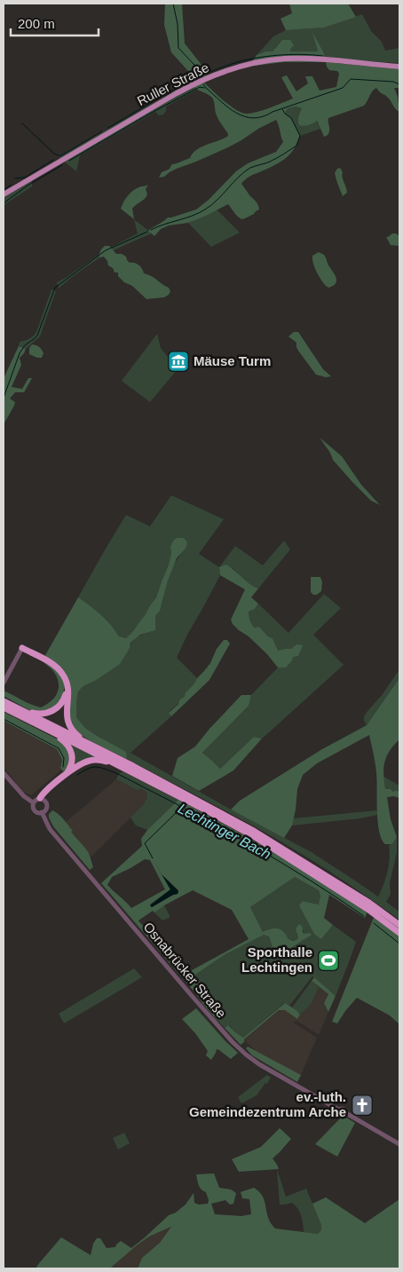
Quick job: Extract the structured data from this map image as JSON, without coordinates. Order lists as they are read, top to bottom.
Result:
{
  "streets": {
    "main road": ["Ruller Straße"],
    "street": ["Osnabrücker Straße"]
  },
  "water": ["Lechtinger Bach"],
  "places": {
    "museum": ["Mäuse Turm"],
    "sports": ["Sporthalle Lechtingen"],
    "church": ["ev.-luth. Gemeindezentrum Arche"]
  },
  "scale_bar": "200 m"
}
